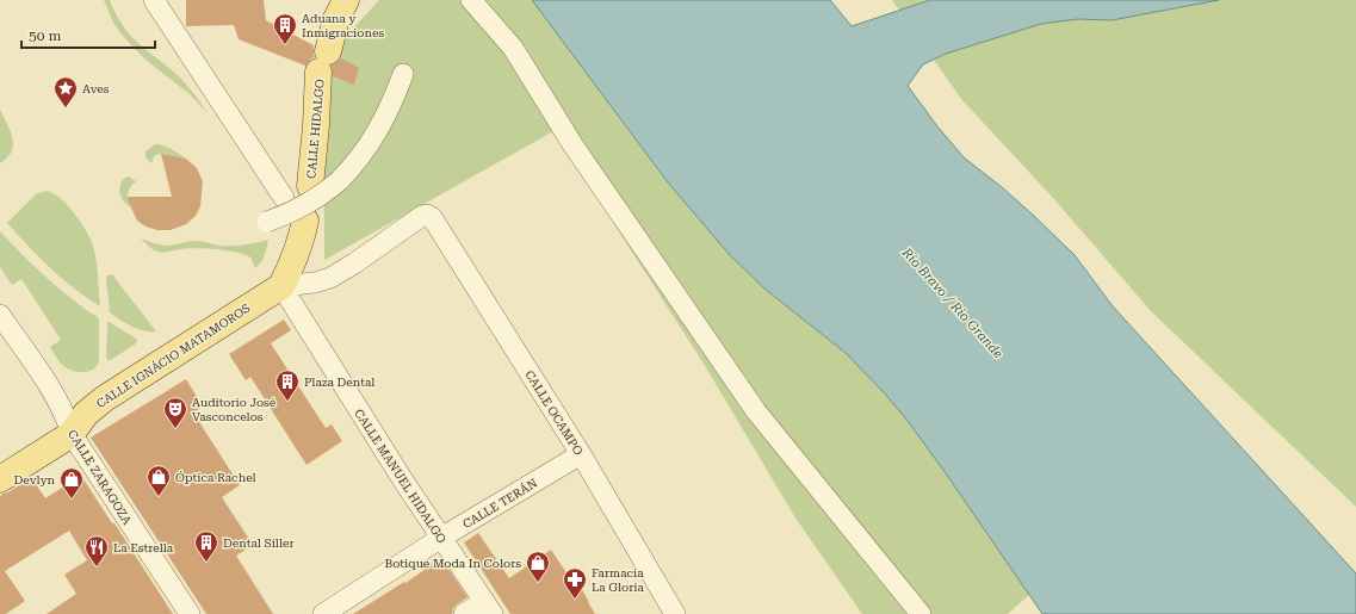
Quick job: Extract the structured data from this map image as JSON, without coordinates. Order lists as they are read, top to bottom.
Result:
{
  "streets": {
    "main road": ["CALLE HIDALGO", "CALLE IGNÁCIO MATAMOROS"],
    "street": [
      "CALLE OCAMPO",
      "CALLE MANUEL HIDALGO",
      "CALLE ZARAGOZA",
      "CALLE TERÁN"
    ]
  },
  "crossings": [
    ["CALLE IGNÁCIO MATAMOROS", "CALLE OCAMPO"],
    ["CALLE IGNÁCIO MATAMOROS", "CALLE MANUEL HIDALGO"],
    ["CALLE IGNÁCIO MATAMOROS", "CALLE ZARAGOZA"],
    ["CALLE OCAMPO", "CALLE TERÁN"],
    ["CALLE MANUEL HIDALGO", "CALLE TERÁN"]
  ],
  "water": ["Río Bravo / Rio Grande"],
  "places": {
    "building": ["Aduana y Inmigraciones", "Plaza Dental", "Dental Siller"],
    "place": ["Aves"],
    "theatre": ["Auditorio José Vasconcelos"],
    "shop": ["Óptica Rachel", "Devlyn", "Botique Moda In Colors"],
    "restaurant": ["La Estrella"],
    "pharmacy": ["Farmacia La Gloria"]
  },
  "scale_bar": "50 m"
}
